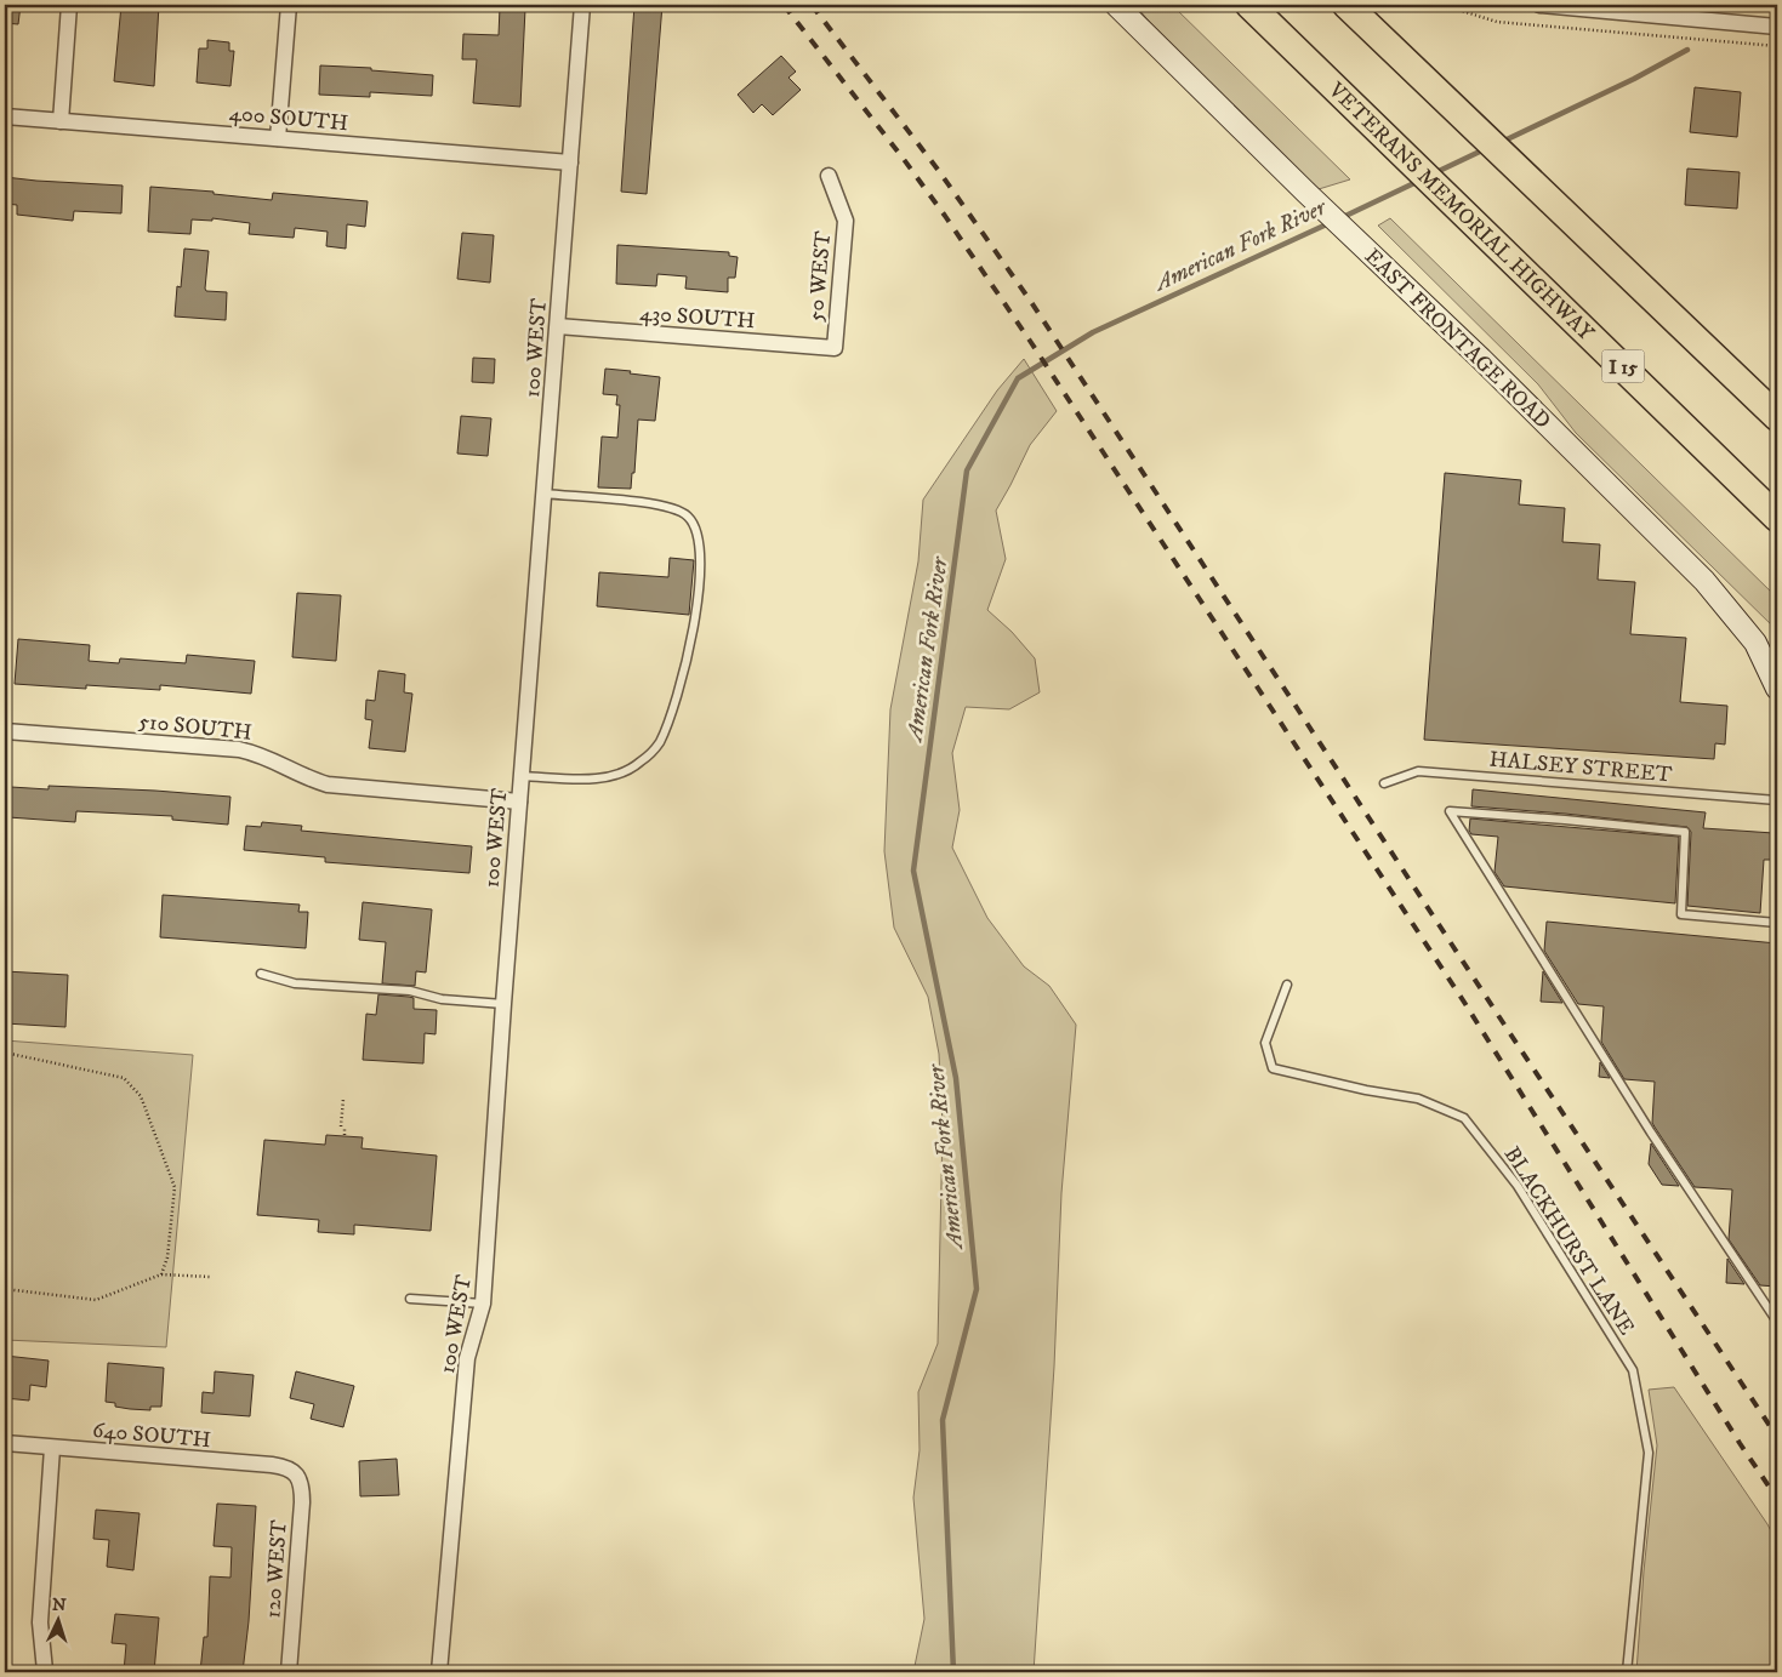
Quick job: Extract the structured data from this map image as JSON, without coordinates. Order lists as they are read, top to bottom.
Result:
{
  "streets": {
    "highway": ["VETERANS MEMORIAL HIGHWAY", "I 15"],
    "street": [
      "400 SOUTH",
      "50 WEST",
      "430 SOUTH",
      "EAST FRONTAGE ROAD",
      "100 WEST",
      "510 SOUTH",
      "640 SOUTH",
      "120 WEST"
    ],
    "lane": ["HALSEY STREET", "BLACKHURST LANE"]
  },
  "crossings": [
    ["400 SOUTH", "100 WEST"],
    ["50 WEST", "430 SOUTH"],
    ["430 SOUTH", "100 WEST"],
    ["100 WEST", "510 SOUTH"],
    ["640 SOUTH", "120 WEST"]
  ],
  "water": ["American Fork River"],
  "north": "top"
}
